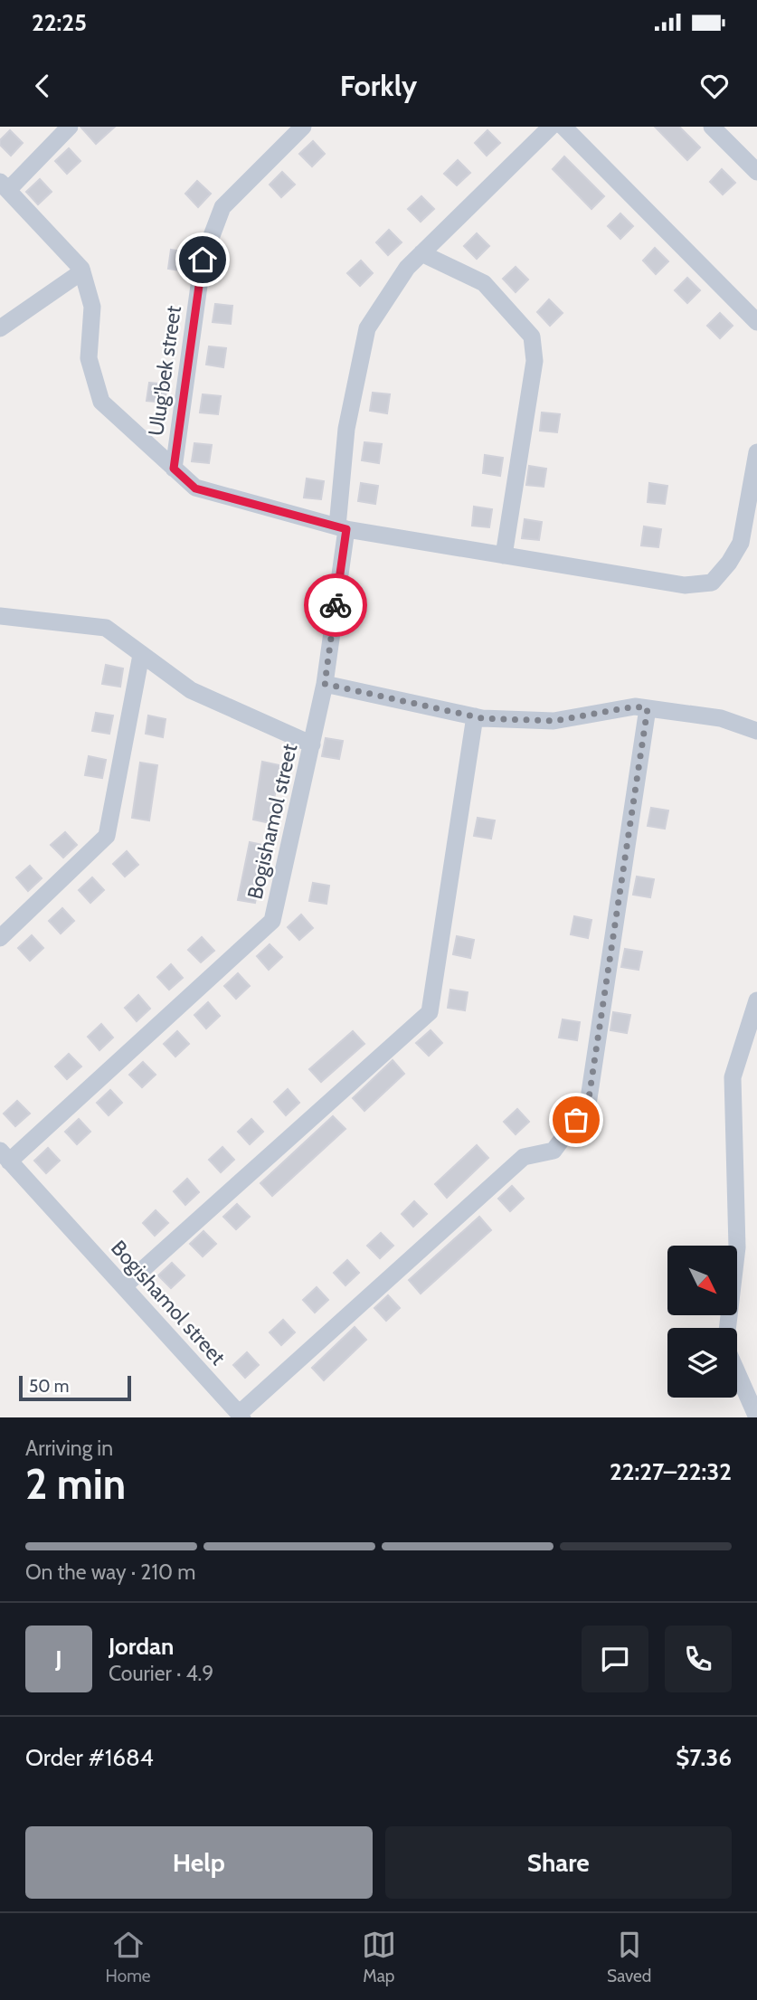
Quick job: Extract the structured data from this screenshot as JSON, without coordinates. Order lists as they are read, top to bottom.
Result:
{
  "streets": {
    "street": ["Ulug'bek street", "Bogishamol street"]
  },
  "scale_bar": "50 m",
  "north": "bottom right",
  "page": {
    "status": "22:25",
    "header": "Forkly",
    "scale": "50 m",
    "heading": ["2 min", "Arriving in", "22:27–22:32"],
    "panel": [
      "Jordan",
      "Courier · 4.9",
      "Order #1684",
      "$7.36"
    ],
    "bar": "On the way · 210 m",
    "round": "J",
    "buttons": ["Help", "Share"],
    "tabs": ["Home", "Map", "Saved"]
  }
}
